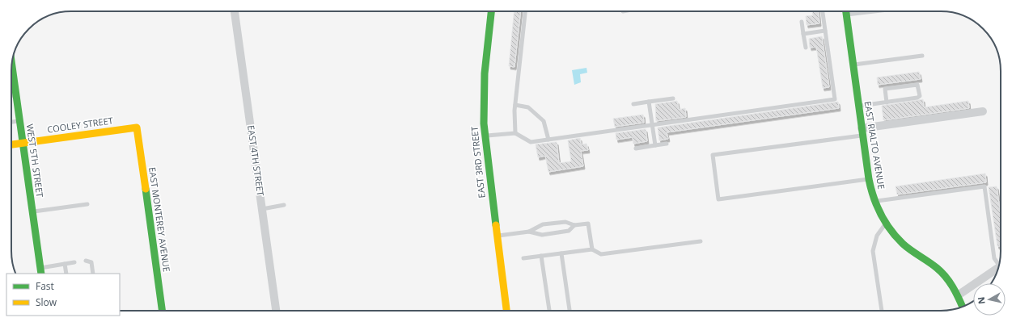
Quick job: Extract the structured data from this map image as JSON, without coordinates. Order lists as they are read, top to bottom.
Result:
{
  "streets": {
    "street": [
      "COOLEY STREET",
      "EAST RIALTO AVENUE",
      "WEST 5TH STREET",
      "EAST 4TH STREET",
      "EAST 3RD STREET",
      "EAST MONTEREY AVENUE"
    ]
  },
  "crossings": [
    ["COOLEY STREET", "WEST 5TH STREET"],
    ["COOLEY STREET", "EAST MONTEREY AVENUE"]
  ],
  "legend": ["Fast", "Slow"],
  "north": "left"
}
